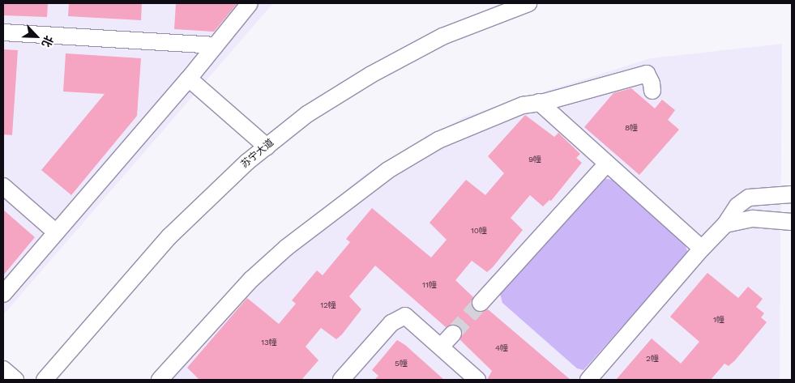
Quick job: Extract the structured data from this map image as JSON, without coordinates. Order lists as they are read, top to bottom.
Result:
{
  "streets": {
    "street": ["苏宁大道"]
  },
  "house_numbers": [
    "8幢",
    "9幢",
    "10幢",
    "11幢",
    "12幢",
    "1幢",
    "13幢",
    "4幢",
    "2幢",
    "5幢"
  ],
  "north": "bottom right"
}
